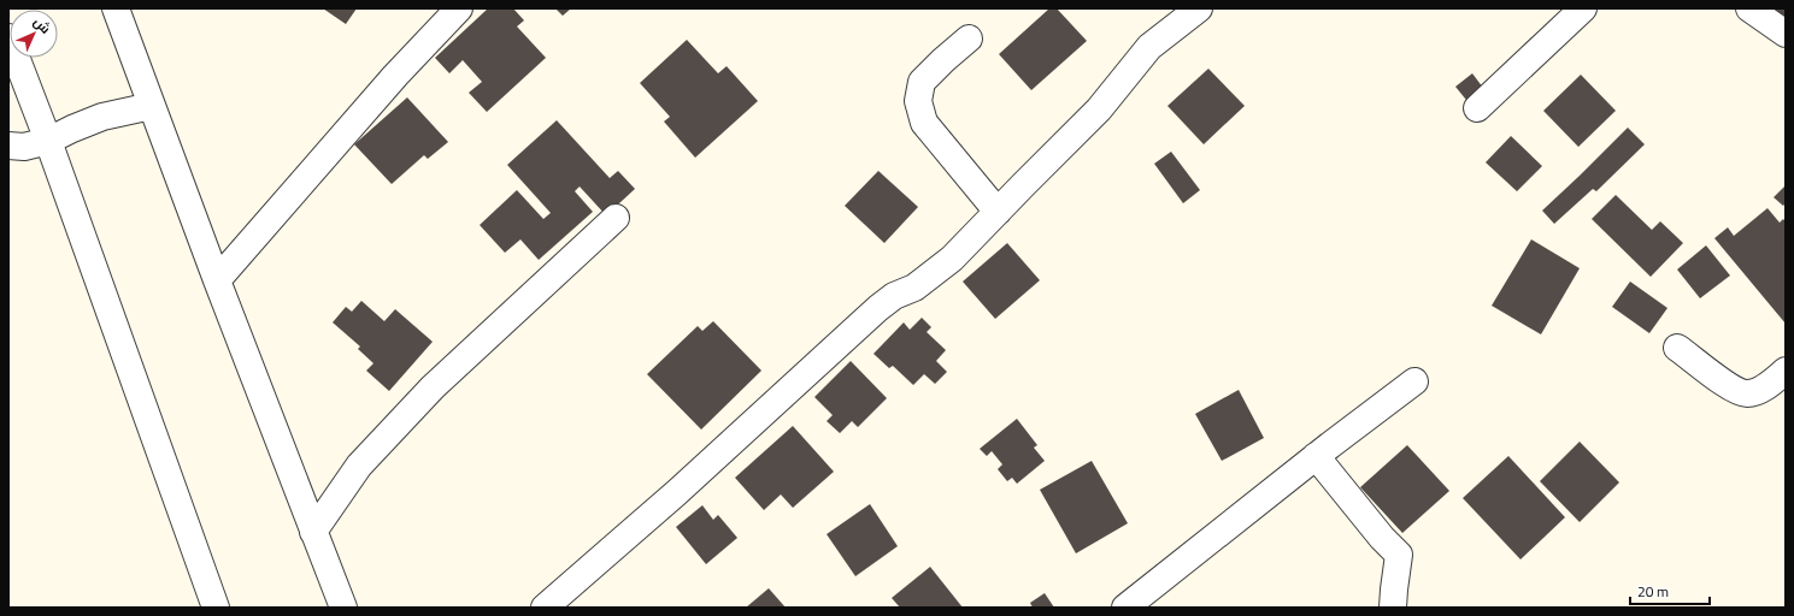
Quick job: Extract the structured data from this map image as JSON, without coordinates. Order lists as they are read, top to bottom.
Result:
{
  "scale_bar": "20 m",
  "north": "top right"
}
